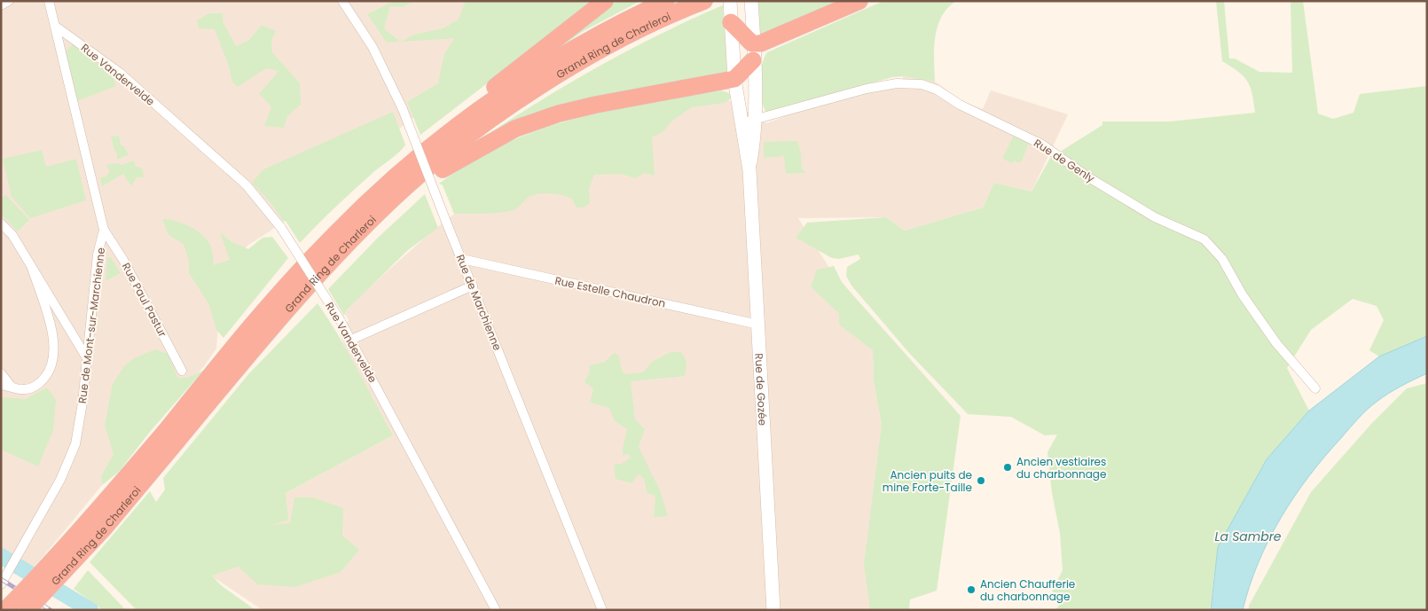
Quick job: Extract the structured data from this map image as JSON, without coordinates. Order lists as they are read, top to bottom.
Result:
{
  "streets": {
    "highway": ["Grand Ring de Charleroi"],
    "main road": ["Rue de Gozée"],
    "street": [
      "Rue Vandervelde",
      "Rue de Genly",
      "Rue Estelle Chaudron",
      "Rue Paul Pastur",
      "Rue de Marchienne",
      "Rue de Mont-sur-Marchienne"
    ]
  },
  "crossings": [
    ["Rue Vandervelde", "Rue de Mont-sur-Marchienne"],
    ["Rue de Genly", "Rue de Gozée"],
    ["Rue Estelle Chaudron", "Rue de Marchienne"],
    ["Rue Estelle Chaudron", "Rue de Gozée"],
    ["Rue Paul Pastur", "Rue de Mont-sur-Marchienne"]
  ],
  "water": ["La Sambre"],
  "places": ["Ancien vestiaires du charbonnage", "Ancien puits de mine Forte-Taille", "Ancien Chaufferie du charbonnage"]
}
